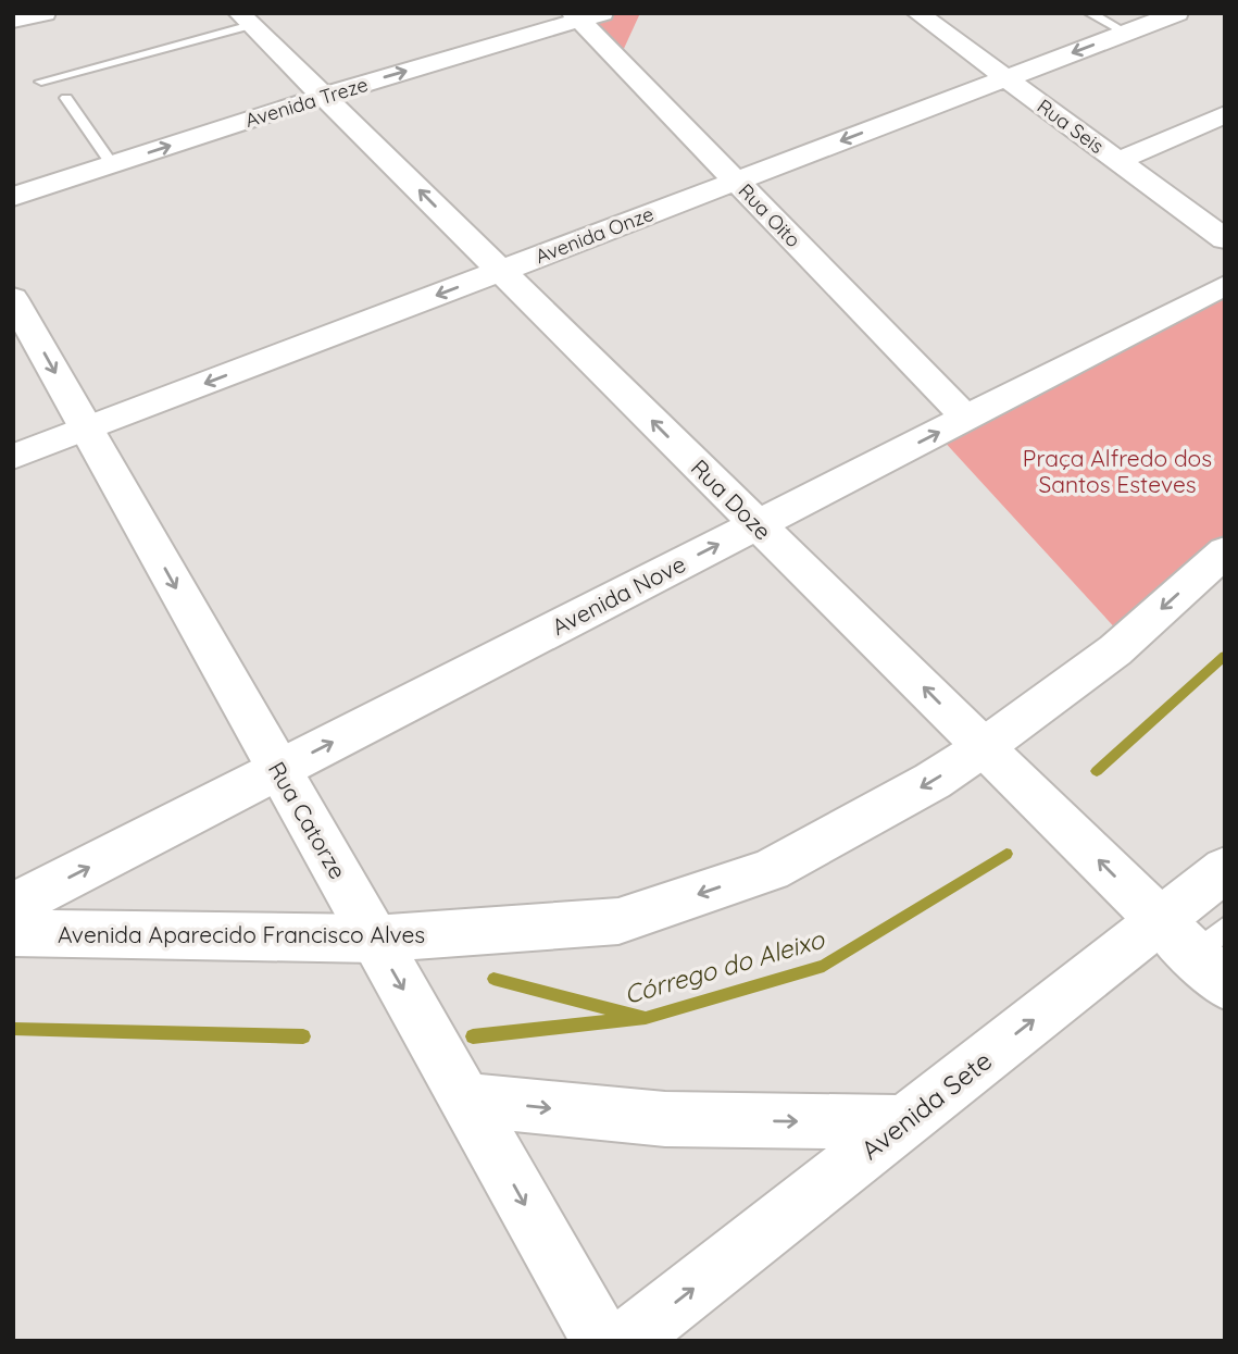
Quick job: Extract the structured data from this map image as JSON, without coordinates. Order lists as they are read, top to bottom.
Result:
{
  "streets": {
    "street": [
      "Avenida Treze",
      "Rua Seis",
      "Rua Oito",
      "Avenida Onze",
      "Rua Doze",
      "Avenida Nove",
      "Rua Catorze",
      "Avenida Aparecido Francisco Alves",
      "Avenida Sete"
    ]
  },
  "crossings": [
    ["Avenida Treze", "Rua Oito"],
    ["Avenida Treze", "Rua Doze"],
    ["Rua Seis", "Avenida Onze"],
    ["Rua Oito", "Avenida Onze"],
    ["Rua Oito", "Avenida Nove"],
    ["Avenida Onze", "Rua Doze"],
    ["Avenida Onze", "Rua Catorze"],
    ["Rua Doze", "Avenida Nove"],
    ["Rua Doze", "Avenida Aparecido Francisco Alves"],
    ["Rua Doze", "Avenida Sete"],
    ["Avenida Nove", "Rua Catorze"],
    ["Rua Catorze", "Avenida Aparecido Francisco Alves"]
  ],
  "one_way": [
    "Avenida Treze",
    "Avenida Onze",
    "Rua Doze",
    "Avenida Nove",
    "Rua Catorze",
    "Avenida Aparecido Francisco Alves",
    "Avenida Sete"
  ],
  "water": ["Córrego do Aleixo"],
  "parks": ["Praça Alfredo dos Santos Esteves"]
}
